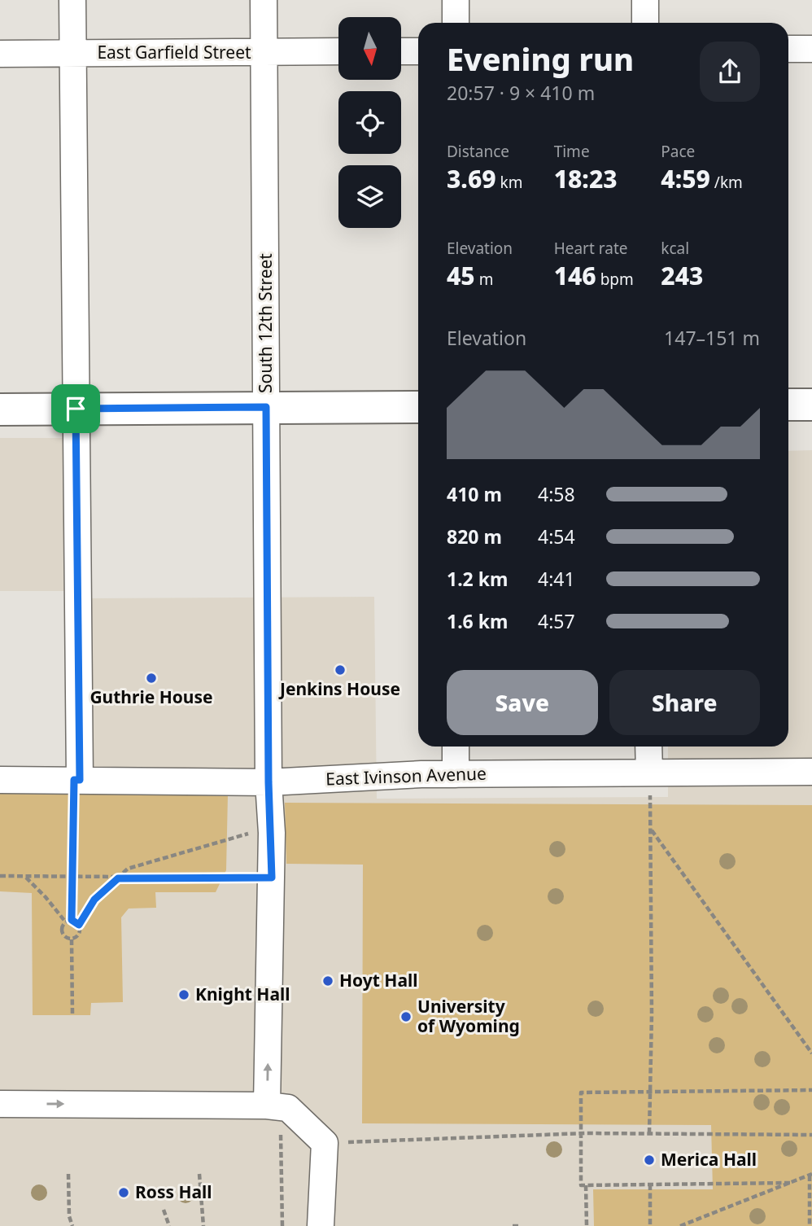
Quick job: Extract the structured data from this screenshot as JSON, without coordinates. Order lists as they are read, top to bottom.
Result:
{
  "streets": {
    "street": ["East Garfield Street", "South 12th Street", "East Ivinson Avenue"]
  },
  "crossings": [
    ["East Garfield Street", "South 12th Street"],
    ["South 12th Street", "East Ivinson Avenue"]
  ],
  "places": [
    "Jenkins House",
    "Guthrie House",
    "Hoyt Hall",
    "Knight Hall",
    "University of Wyoming",
    "Merica Hall",
    "Ross Hall"
  ],
  "north": "bottom",
  "page": {
    "heading": ["Evening run", "20:57 · 9 × 410 m"],
    "stats": [
      ["Distance", "3.69 km"],
      ["Time", "18:23"],
      ["Pace", "4:59 /km"],
      ["Elevation", "45 m"],
      ["Heart rate", "146 bpm"],
      ["kcal", "243"]
    ],
    "chart": ["Elevation", "147–151 m"],
    "list": [
      {
        "name": "410 m",
        "note": "4:58"
      },
      {
        "name": "820 m",
        "note": "4:54"
      },
      {
        "name": "1.2 km",
        "note": "4:41"
      },
      {
        "name": "1.6 km",
        "note": "4:57"
      }
    ],
    "buttons": ["Save", "Share"]
  }
}
